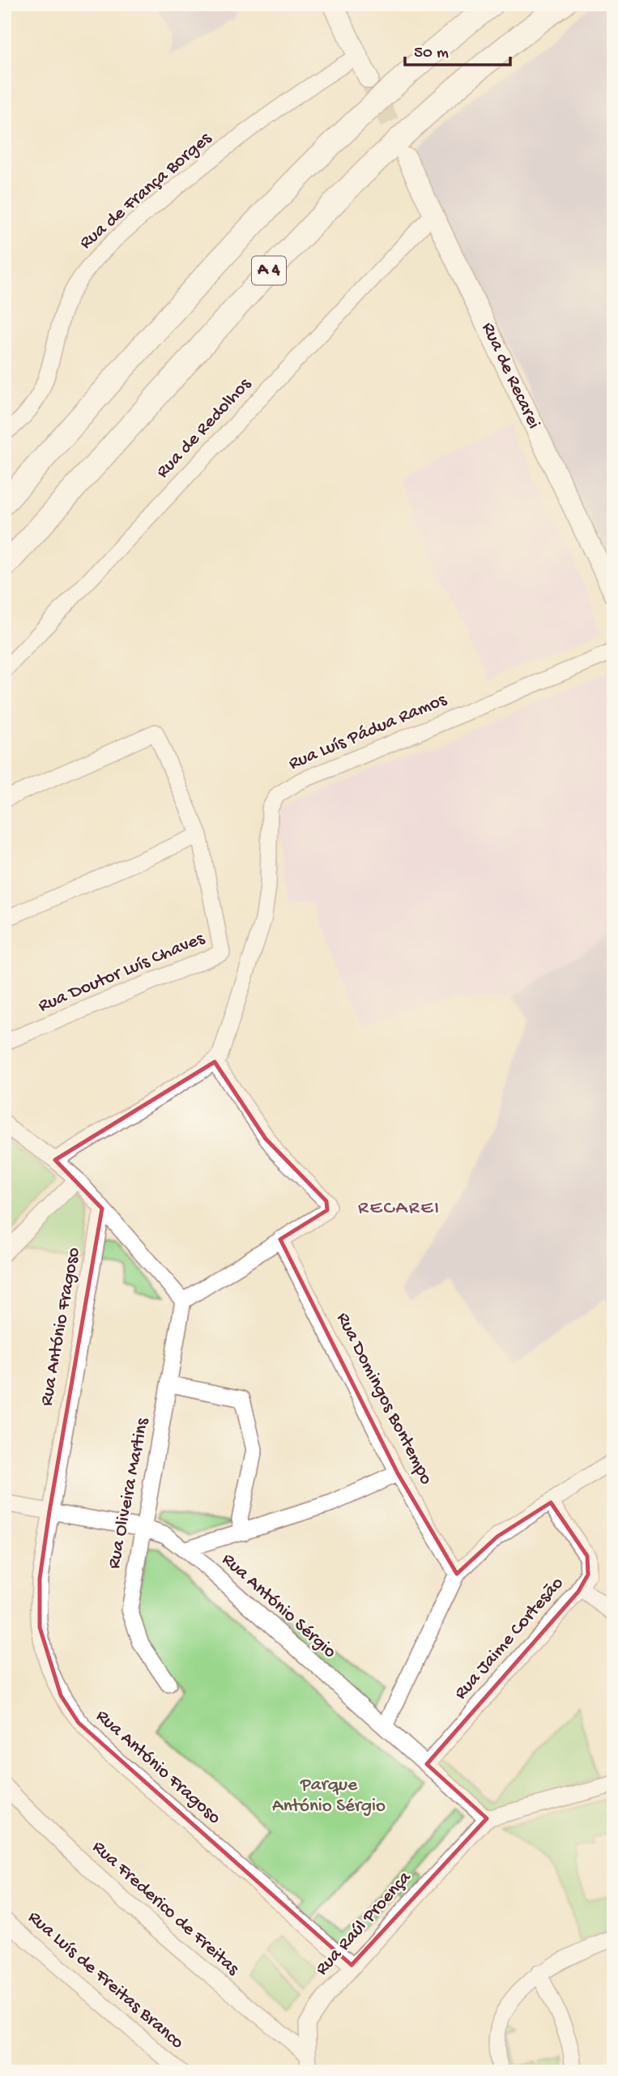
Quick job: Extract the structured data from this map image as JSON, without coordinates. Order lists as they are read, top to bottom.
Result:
{
  "streets": {
    "highway": ["A 4"],
    "main road": ["Rua de Recarei"],
    "street": [
      "Rua de França Borges",
      "Rua de Redolhos",
      "Rua Luís Pádua Ramos",
      "Rua Doutor Luís Chaves",
      "Rua António Fragoso",
      "Rua Domingos Bontempo",
      "Rua Oliveira Martins",
      "Rua António Sérgio",
      "Rua Jaime Cortesão",
      "Rua Frederico de Freitas",
      "Rua Raúl Proença",
      "Rua Luís de Freitas Branco"
    ]
  },
  "crossings": [
    ["Rua de Recarei", "Rua de Redolhos"],
    ["Rua António Fragoso", "Rua António Sérgio"],
    ["Rua António Fragoso", "Rua Raúl Proença"],
    ["Rua Oliveira Martins", "Rua António Sérgio"],
    ["Rua António Sérgio", "Rua Jaime Cortesão"],
    ["Rua António Sérgio", "Rua Raúl Proença"],
    ["Rua Frederico de Freitas", "Rua Raúl Proença"]
  ],
  "districts": ["RECAREI"],
  "parks": ["Parque António Sérgio"],
  "scale_bar": "50 m"
}
